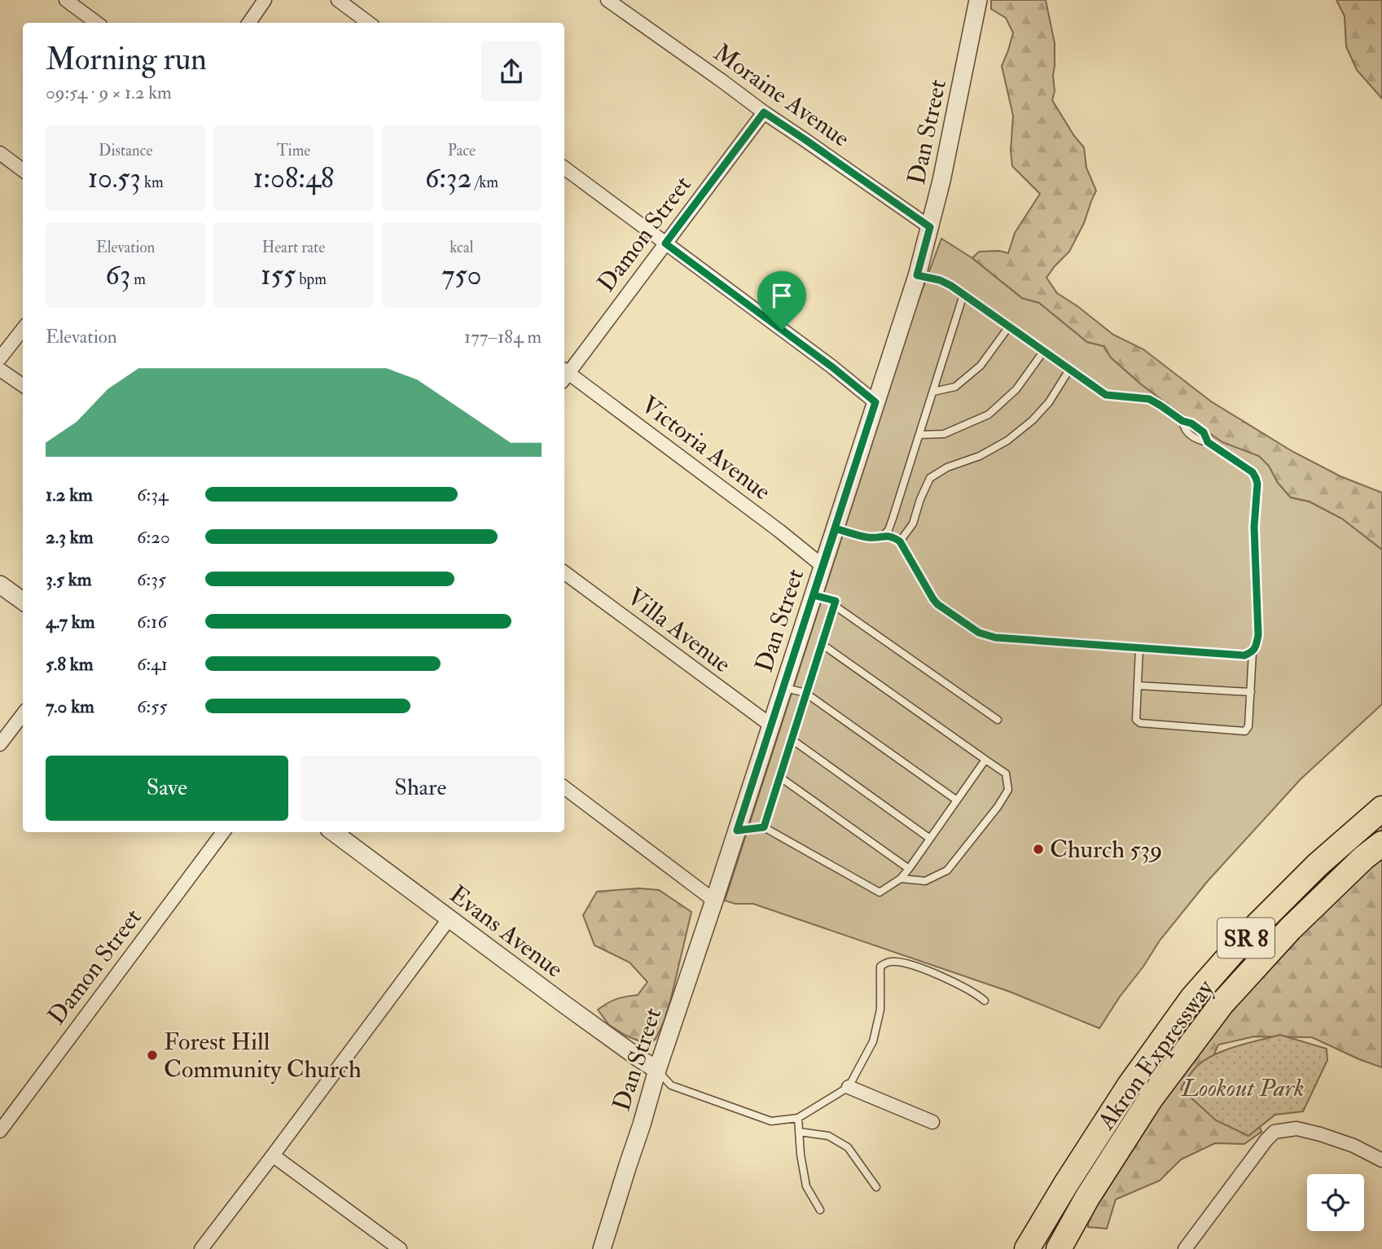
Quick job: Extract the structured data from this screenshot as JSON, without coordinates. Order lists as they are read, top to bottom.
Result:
{
  "streets": {
    "highway": ["SR 8", "Akron Expressway"],
    "street": [
      "Moraine Avenue",
      "Dan Street",
      "Damon Street",
      "Victoria Avenue",
      "Villa Avenue",
      "Evans Avenue"
    ]
  },
  "crossings": [
    ["Moraine Avenue", "Dan Street"],
    ["Moraine Avenue", "Damon Street"],
    ["Dan Street", "Victoria Avenue"],
    ["Dan Street", "Villa Avenue"],
    ["Dan Street", "Evans Avenue"]
  ],
  "parks": ["Lookout Park"],
  "places": ["Church 539", "Forest Hill Community Church"],
  "page": {
    "heading": ["Morning run", "09:54 · 9 × 1.2 km"],
    "stats": [
      ["Distance", "10.53 km"],
      ["Time", "1:08:48"],
      ["Pace", "6:32 /km"],
      ["Elevation", "63 m"],
      ["Heart rate", "155 bpm"],
      ["kcal", "750"]
    ],
    "chart": ["Elevation", "177–184 m"],
    "list": [
      {
        "name": "1.2 km",
        "note": "6:34"
      },
      {
        "name": "2.3 km",
        "note": "6:20"
      },
      {
        "name": "3.5 km",
        "note": "6:35"
      },
      {
        "name": "4.7 km",
        "note": "6:16"
      },
      {
        "name": "5.8 km",
        "note": "6:41"
      },
      {
        "name": "7.0 km",
        "note": "6:55"
      }
    ],
    "buttons": ["Save", "Share"]
  }
}
